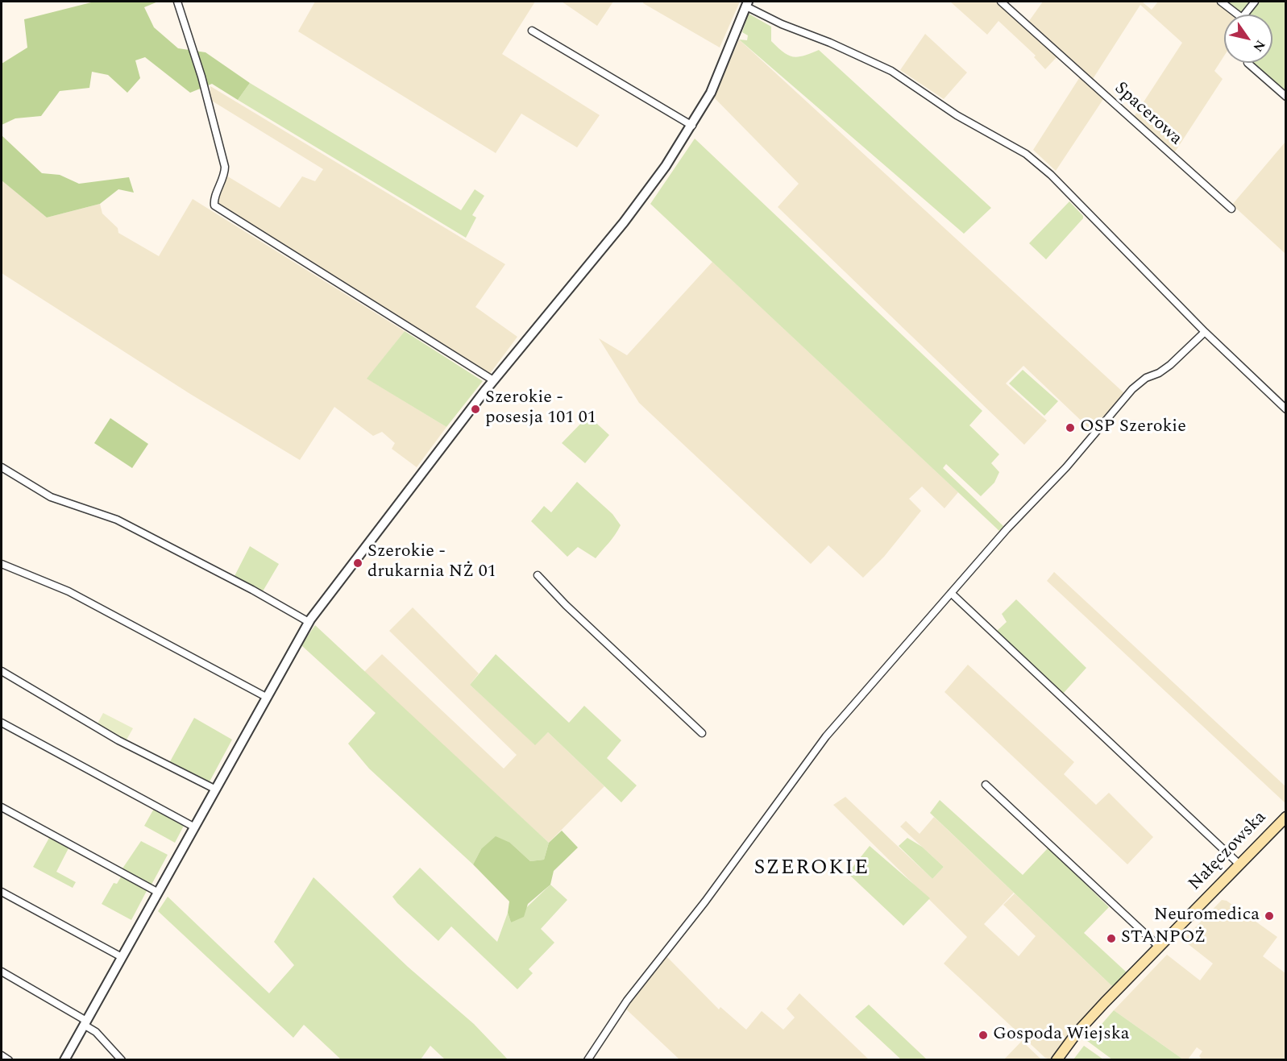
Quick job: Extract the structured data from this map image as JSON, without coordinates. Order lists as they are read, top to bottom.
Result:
{
  "streets": {
    "main road": ["Nałęczowska"],
    "street": ["Spacerowa"]
  },
  "districts": ["SZEROKIE"],
  "places": [
    "Szerokie - posesja 101 01",
    "OSP Szerokie",
    "Szerokie - drukarnia NŻ 01",
    "Neuromedica",
    "STANPOŻ",
    "Gospoda Wiejska"
  ],
  "north": "bottom right"
}
